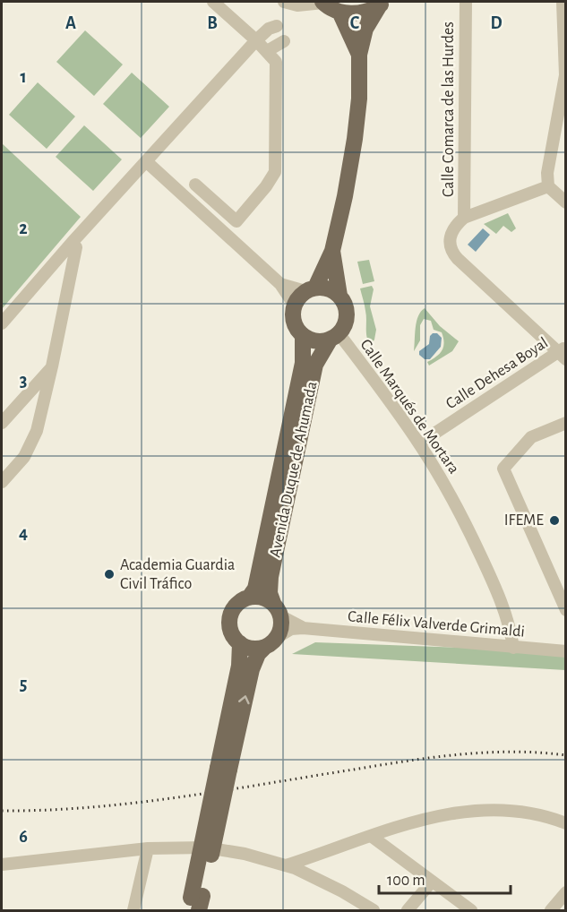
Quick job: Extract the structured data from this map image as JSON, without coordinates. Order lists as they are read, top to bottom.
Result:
{
  "streets": {
    "main road": ["Avenida Duque de Ahumada"],
    "street": [
      "Calle Comarca de las Hurdes",
      "Calle Dehesa Boyal",
      "Calle Marqués de Mortara",
      "Calle Félix Valverde Grimaldi"
    ]
  },
  "crossings": [
    ["Calle Dehesa Boyal", "Calle Marqués de Mortara"],
    ["Calle Marqués de Mortara", "Avenida Duque de Ahumada"],
    ["Calle Marqués de Mortara", "Calle Félix Valverde Grimaldi"],
    ["Avenida Duque de Ahumada", "Calle Félix Valverde Grimaldi"]
  ],
  "places": ["IFEME", "Academia Guardia Civil Tráfico"],
  "scale_bar": "100 m",
  "grid": {
    "columns": [
      "A",
      "B",
      "C",
      "D"
    ],
    "rows": [
      "1",
      "2",
      "3",
      "4",
      "5",
      "6"
    ]
  }
}
